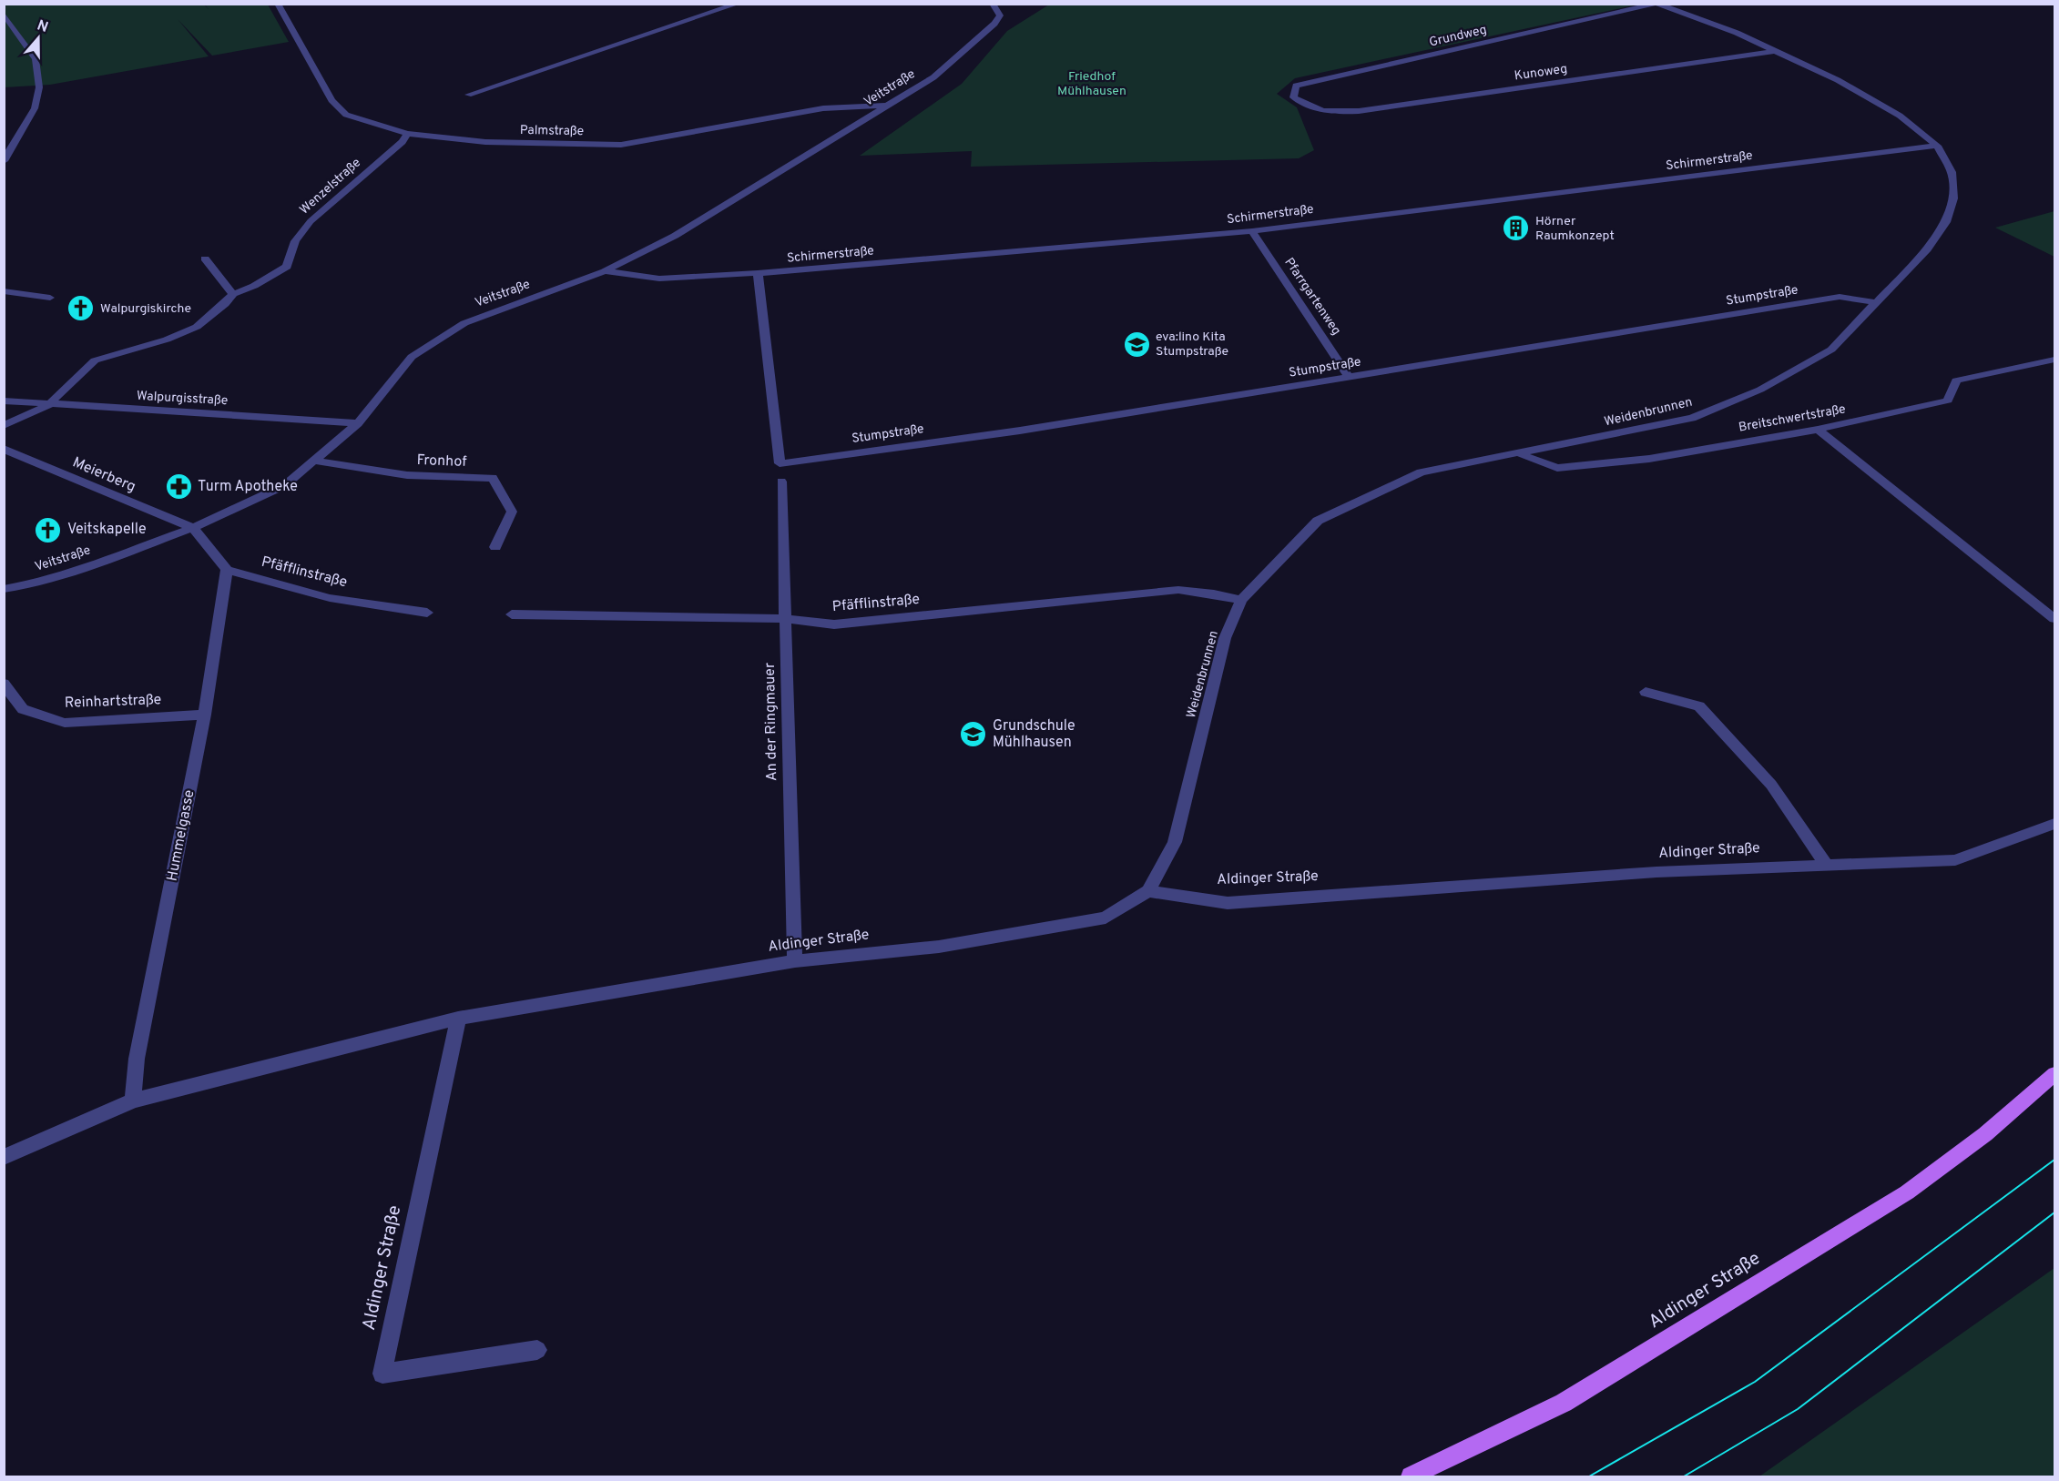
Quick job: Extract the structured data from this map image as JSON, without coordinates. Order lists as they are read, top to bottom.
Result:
{
  "streets": {
    "main road": ["Aldinger Straße"],
    "street": [
      "Grundweg",
      "Kunoweg",
      "Veitstraße",
      "Palmstraße",
      "Schirmerstraße",
      "Wenzelstraße",
      "Stumpstraße",
      "Pfarrgartenweg",
      "Walpurgisstraße",
      "Weidenbrunnen",
      "Breitschwertstraße",
      "Fronhof",
      "Meierberg",
      "Pfäfflinstraße",
      "Reinhartstraße",
      "An der Ringmauer",
      "Hummelgasse"
    ]
  },
  "crossings": [
    ["Grundweg", "Kunoweg"],
    ["Grundweg", "Weidenbrunnen"],
    ["Kunoweg", "Weidenbrunnen"],
    ["Veitstraße", "Palmstraße"],
    ["Veitstraße", "Schirmerstraße"],
    ["Veitstraße", "Walpurgisstraße"],
    ["Veitstraße", "Fronhof"],
    ["Veitstraße", "Meierberg"],
    ["Palmstraße", "Wenzelstraße"],
    ["Schirmerstraße", "Stumpstraße"],
    ["Schirmerstraße", "Pfarrgartenweg"],
    ["Schirmerstraße", "Weidenbrunnen"],
    ["Wenzelstraße", "Walpurgisstraße"],
    ["Stumpstraße", "Pfarrgartenweg"],
    ["Stumpstraße", "Weidenbrunnen"],
    ["Weidenbrunnen", "Breitschwertstraße"],
    ["Weidenbrunnen", "Pfäfflinstraße"],
    ["Weidenbrunnen", "Aldinger Straße"],
    ["Pfäfflinstraße", "An der Ringmauer"],
    ["Pfäfflinstraße", "Hummelgasse"],
    ["Reinhartstraße", "Hummelgasse"],
    ["An der Ringmauer", "Aldinger Straße"],
    ["Hummelgasse", "Aldinger Straße"]
  ],
  "parks": ["Friedhof Mühlhausen"],
  "places": {
    "building": ["Hörner Raumkonzept"],
    "church": ["Walpurgiskirche", "Veitskapelle"],
    "school or university": ["eva:lino Kita Stumpstraße", "Grundschule Mühlhausen"],
    "pharmacy": ["Turm Apotheke"]
  },
  "north": "top"
}
